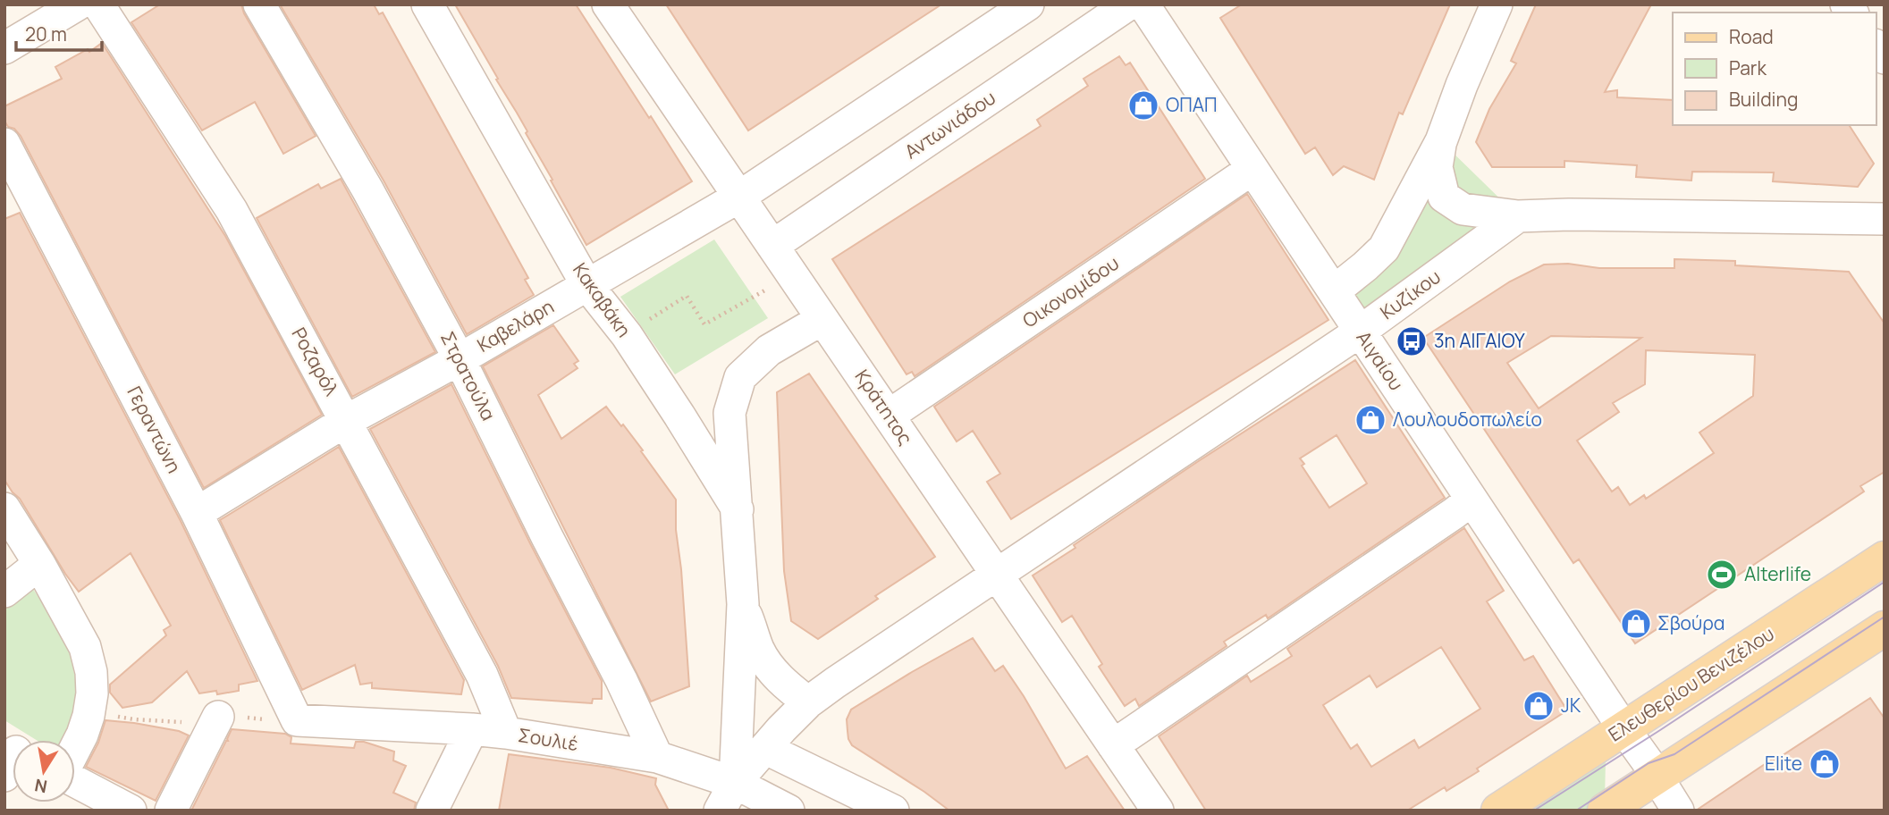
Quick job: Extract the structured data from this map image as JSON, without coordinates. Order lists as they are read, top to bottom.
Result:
{
  "streets": {
    "main road": ["Ελευθερίου Βενιζέλου"],
    "street": [
      "Αντωνιάδου",
      "Οικονομίδου",
      "Κυζίκου",
      "Κακαβάκη",
      "Καβελάρη",
      "Αιγαίου",
      "Ροζαρόλ",
      "Στρατούλα",
      "Κράτητος",
      "Γεραντώνη",
      "Σουλιέ"
    ]
  },
  "crossings": [
    ["Αντωνιάδου", "Κράτητος"],
    ["Οικονομίδου", "Αιγαίου"],
    ["Οικονομίδου", "Κράτητος"],
    ["Κυζίκου", "Κακαβάκη"],
    ["Κυζίκου", "Αιγαίου"],
    ["Κυζίκου", "Κράτητος"],
    ["Κυζίκου", "Σουλιέ"],
    ["Κακαβάκη", "Καβελάρη"],
    ["Κακαβάκη", "Σουλιέ"],
    ["Καβελάρη", "Ροζαρόλ"],
    ["Καβελάρη", "Στρατούλα"],
    ["Καβελάρη", "Κράτητος"],
    ["Καβελάρη", "Γεραντώνη"],
    ["Αιγαίου", "Ελευθερίου Βενιζέλου"],
    ["Ροζαρόλ", "Σουλιέ"],
    ["Στρατούλα", "Σουλιέ"],
    ["Γεραντώνη", "Σουλιέ"]
  ],
  "places": {
    "shop": [
      "ΟΠΑΠ",
      "Λουλουδοπωλείο",
      "Σβούρα",
      "JK",
      "Elite"
    ],
    "bus stop": ["3η ΑΙΓΑΙΟΥ"],
    "sports": ["Alterlife"]
  },
  "legend": ["Road", "Park", "Building"],
  "scale_bar": "20 m",
  "north": "bottom"
}
